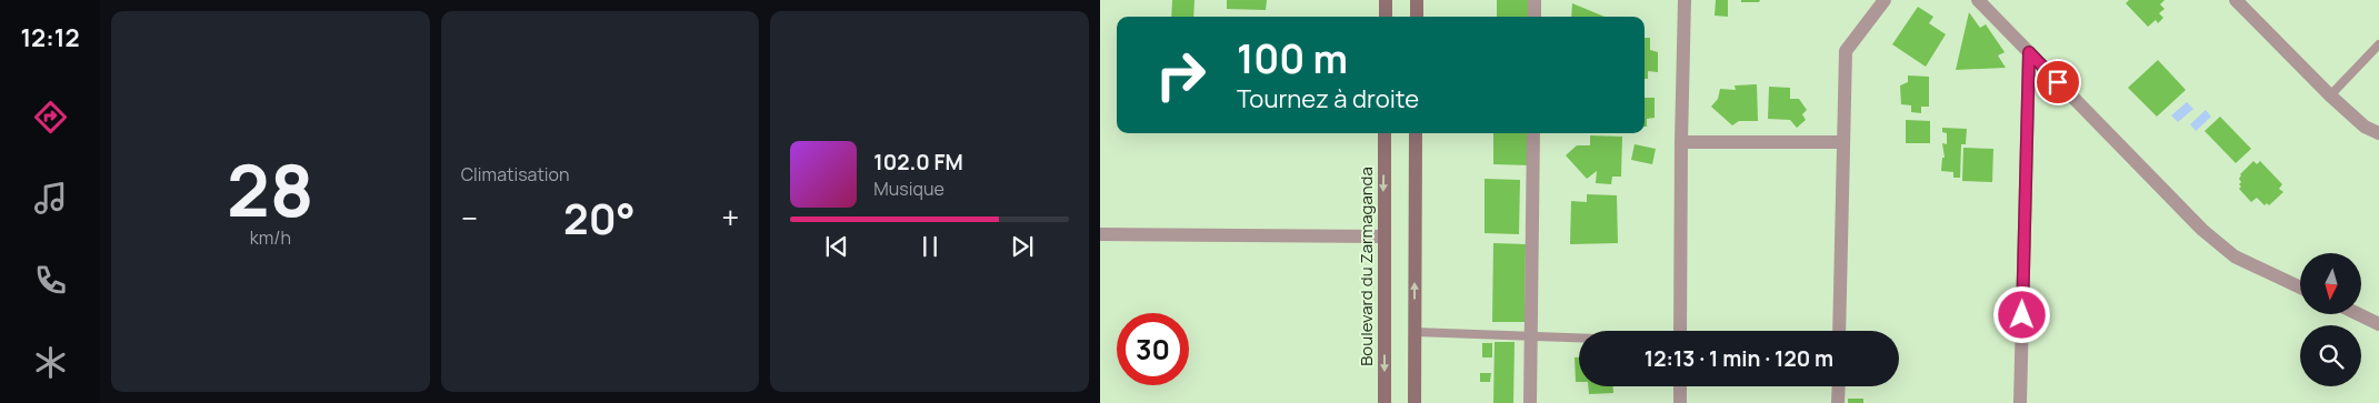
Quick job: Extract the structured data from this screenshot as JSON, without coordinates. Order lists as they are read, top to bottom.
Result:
{
  "streets": {
    "main road": ["Boulevard du Zarmaganda"]
  },
  "north": "bottom",
  "page": {
    "tabs": "12:12",
    "tile": [
      ["28", "km/h"],
      "Climatisation"
    ],
    "turn": ["100 m", "Tournez à droite"],
    "song": ["102.0 FM", "Musique"],
    "heat": ["−", "20°", "+"],
    "limit": "30",
    "trip": "12:13 · 1 min · 120 m"
  }
}
